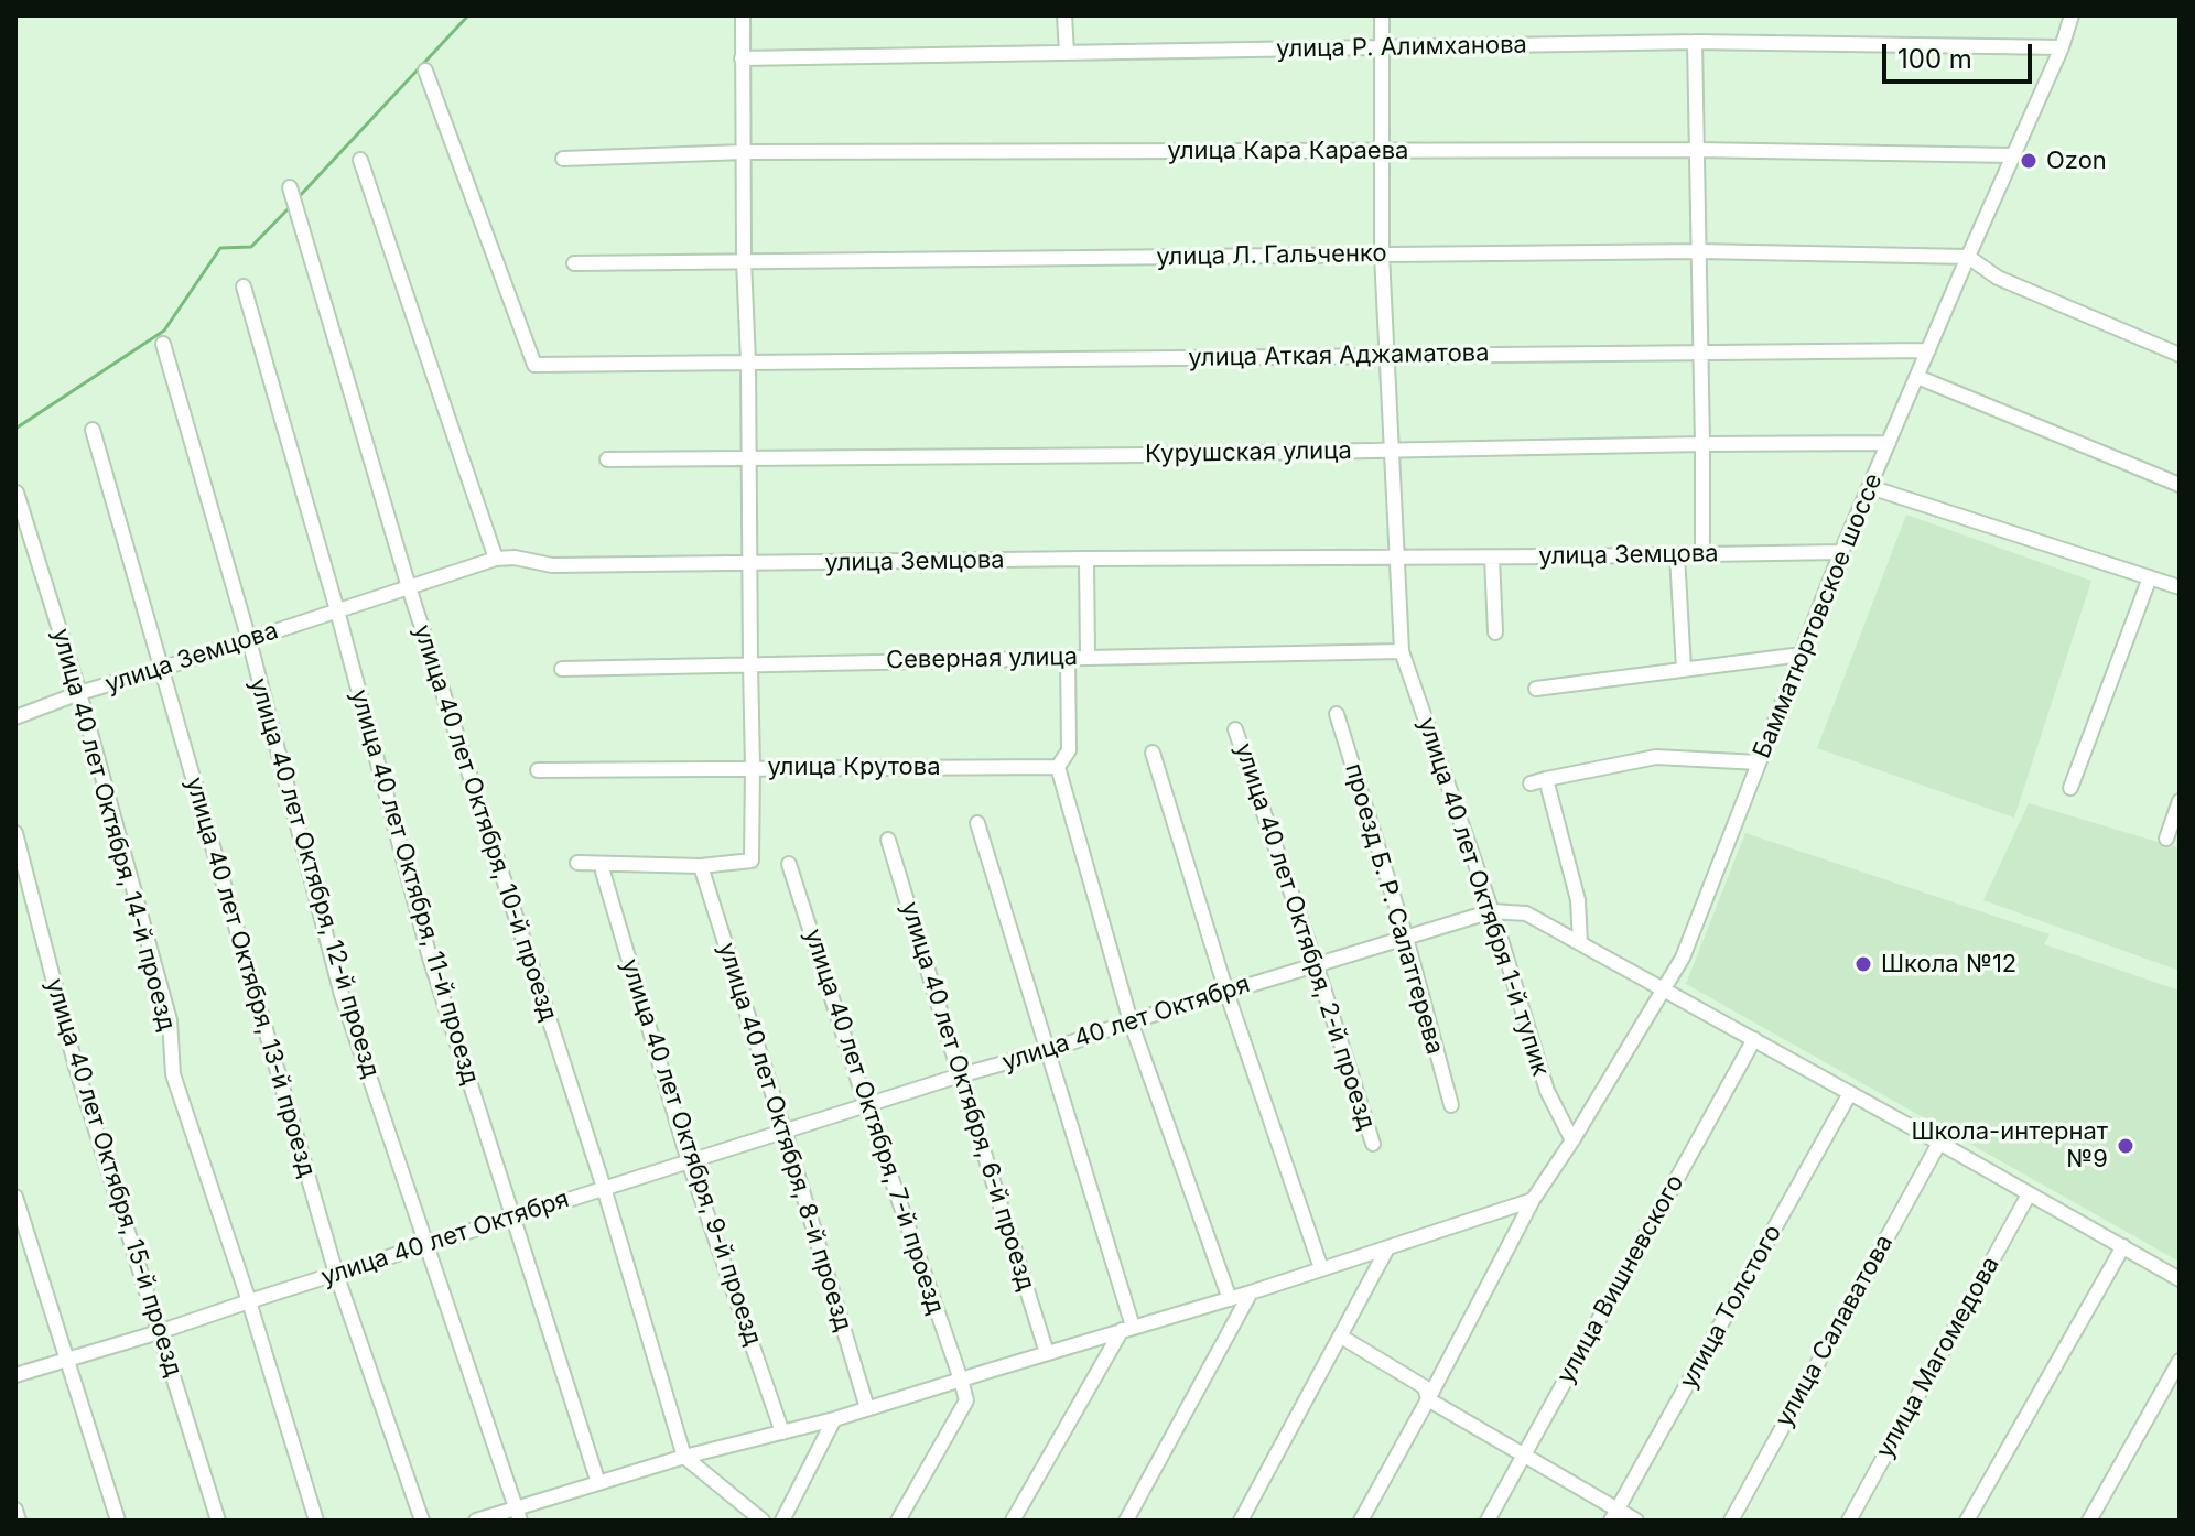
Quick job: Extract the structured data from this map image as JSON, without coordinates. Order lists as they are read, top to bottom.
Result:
{
  "streets": {
    "street": [
      "улица Р. Алимханова",
      "улица Кара Караева",
      "улица Л. Гальченко",
      "улица Аткая Аджаматова",
      "Курушская улица",
      "улица Земцова",
      "Бамматюртовское шоссе",
      "Северная улица",
      "улица Крутова",
      "улица 40 лет Октября, 10-й проезд",
      "улица 40 лет Октября, 14-й проезд",
      "улица 40 лет Октября, 12-й проезд",
      "улица 40 лет Октября, 11-й проезд",
      "улица 40 лет Октября 1-й тупик",
      "проезд Б. Р. Салатгерева",
      "улица 40 лет Октября, 2-й проезд",
      "улица 40 лет Октября, 13-й проезд",
      "улица 40 лет Октября",
      "улица 40 лет Октября, 6-й проезд",
      "улица 40 лет Октября, 7-й проезд",
      "улица 40 лет Октября, 8-й проезд",
      "улица 40 лет Октября, 9-й проезд",
      "улица 40 лет Октября, 15-й проезд",
      "улица Вишневского",
      "улица Толстого",
      "улица Салаватова",
      "улица Магомедова"
    ]
  },
  "crossings": [
    ["улица Р. Алимханова", "Бамматюртовское шоссе"],
    ["улица Р. Алимханова", "улица 40 лет Октября 1-й тупик"],
    ["улица Кара Караева", "Бамматюртовское шоссе"],
    ["улица Кара Караева", "улица 40 лет Октября 1-й тупик"],
    ["улица Л. Гальченко", "Бамматюртовское шоссе"],
    ["улица Л. Гальченко", "улица 40 лет Октября 1-й тупик"],
    ["улица Аткая Аджаматова", "Бамматюртовское шоссе"],
    ["улица Аткая Аджаматова", "улица 40 лет Октября 1-й тупик"],
    ["Курушская улица", "Бамматюртовское шоссе"],
    ["Курушская улица", "улица 40 лет Октября 1-й тупик"],
    ["улица Земцова", "Бамматюртовское шоссе"],
    ["улица Земцова", "улица 40 лет Октября, 10-й проезд"],
    ["улица Земцова", "улица 40 лет Октября, 14-й проезд"],
    ["улица Земцова", "улица 40 лет Октября, 12-й проезд"],
    ["улица Земцова", "улица 40 лет Октября, 11-й проезд"],
    ["улица Земцова", "улица 40 лет Октября 1-й тупик"],
    ["улица Земцова", "улица 40 лет Октября, 13-й проезд"],
    ["Бамматюртовское шоссе", "улица 40 лет Октября 1-й тупик"],
    ["Бамматюртовское шоссе", "улица 40 лет Октября"],
    ["Северная улица", "улица 40 лет Октября 1-й тупик"],
    ["улица 40 лет Октября, 10-й проезд", "улица 40 лет Октября"],
    ["улица 40 лет Октября, 14-й проезд", "улица 40 лет Октября"],
    ["улица 40 лет Октября, 12-й проезд", "улица 40 лет Октября"],
    ["улица 40 лет Октября, 11-й проезд", "улица 40 лет Октября"],
    ["улица 40 лет Октября 1-й тупик", "улица 40 лет Октября"],
    ["проезд Б. Р. Салатгерева", "улица 40 лет Октября"],
    ["улица 40 лет Октября, 2-й проезд", "улица 40 лет Октября"],
    ["улица 40 лет Октября, 13-й проезд", "улица 40 лет Октября"],
    ["улица 40 лет Октября", "улица 40 лет Октября, 6-й проезд"],
    ["улица 40 лет Октября", "улица 40 лет Октября, 7-й проезд"],
    ["улица 40 лет Октября", "улица 40 лет Октября, 8-й проезд"],
    ["улица 40 лет Октября", "улица 40 лет Октября, 9-й проезд"],
    ["улица 40 лет Октября", "улица 40 лет Октября, 15-й проезд"],
    ["улица 40 лет Октября", "улица Вишневского"],
    ["улица 40 лет Октября", "улица Толстого"],
    ["улица 40 лет Октября", "улица Салаватова"],
    ["улица 40 лет Октября", "улица Магомедова"]
  ],
  "places": ["Ozon", "Школа №12", "Школа-интернат №9"],
  "scale_bar": "100 m"
}
